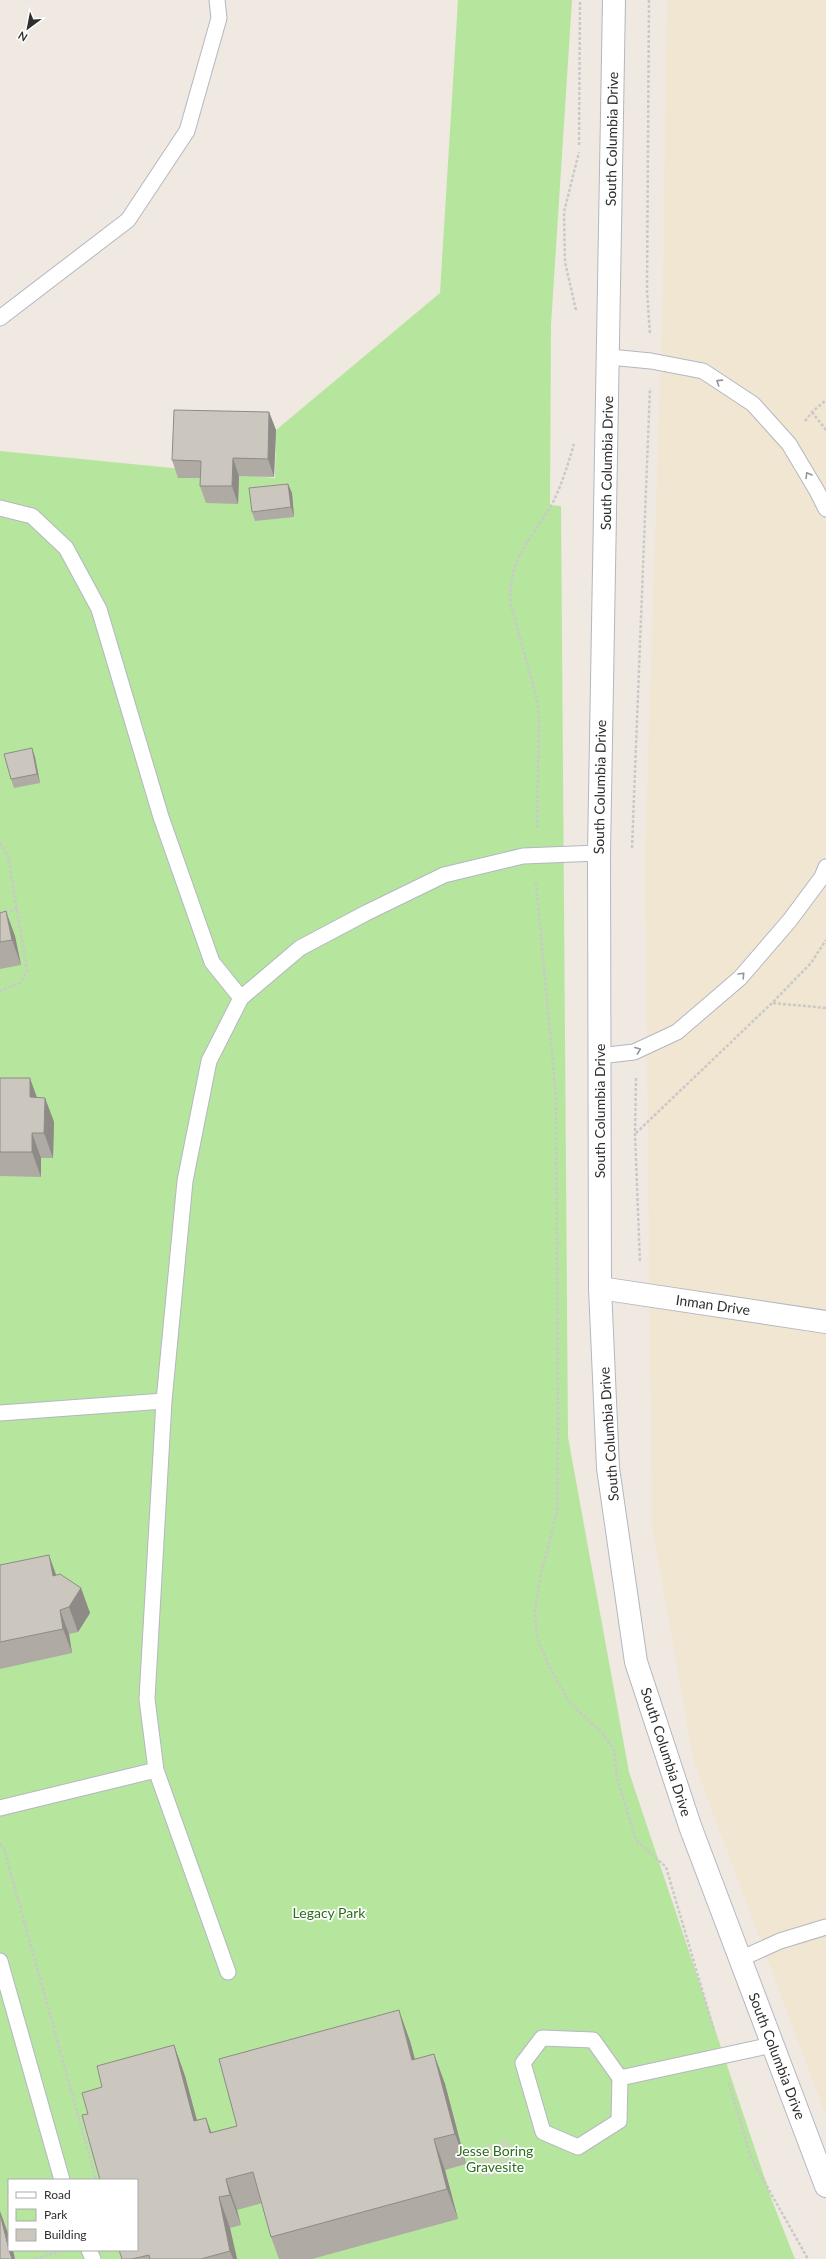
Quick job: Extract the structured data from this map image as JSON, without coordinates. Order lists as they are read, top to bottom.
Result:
{
  "streets": {
    "main road": ["South Columbia Drive", "Inman Drive"]
  },
  "crossings": [
    ["South Columbia Drive", "Inman Drive"]
  ],
  "parks": ["Legacy Park", "Jesse Boring Gravesite"],
  "legend": ["Road", "Park", "Building"],
  "north": "bottom left"
}
